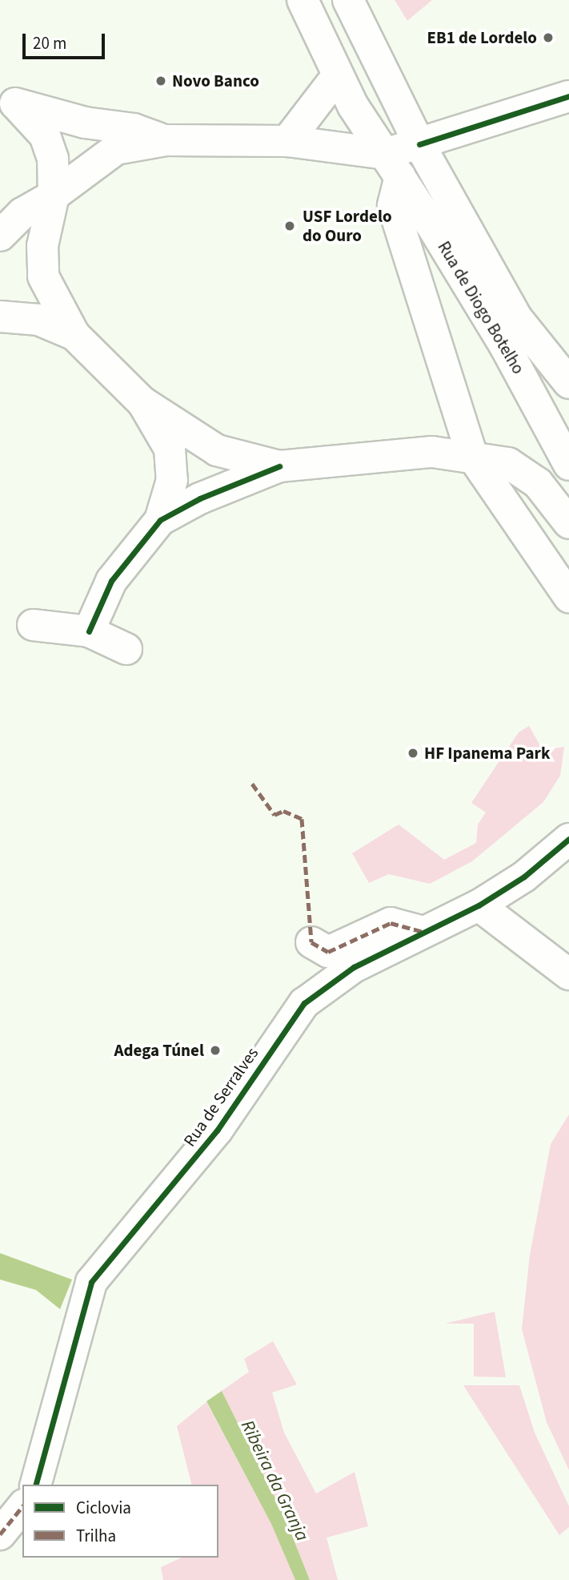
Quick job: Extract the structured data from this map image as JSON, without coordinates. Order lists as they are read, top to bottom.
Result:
{
  "streets": {
    "main road": ["Rua de Diogo Botelho", "Rua de Serralves"]
  },
  "water": ["Ribeira da Granja"],
  "places": [
    "EB1 de Lordelo",
    "Novo Banco",
    "USF Lordelo do Ouro",
    "HF Ipanema Park",
    "Adega Túnel"
  ],
  "legend": ["Ciclovia", "Trilha"],
  "scale_bar": "20 m"
}
